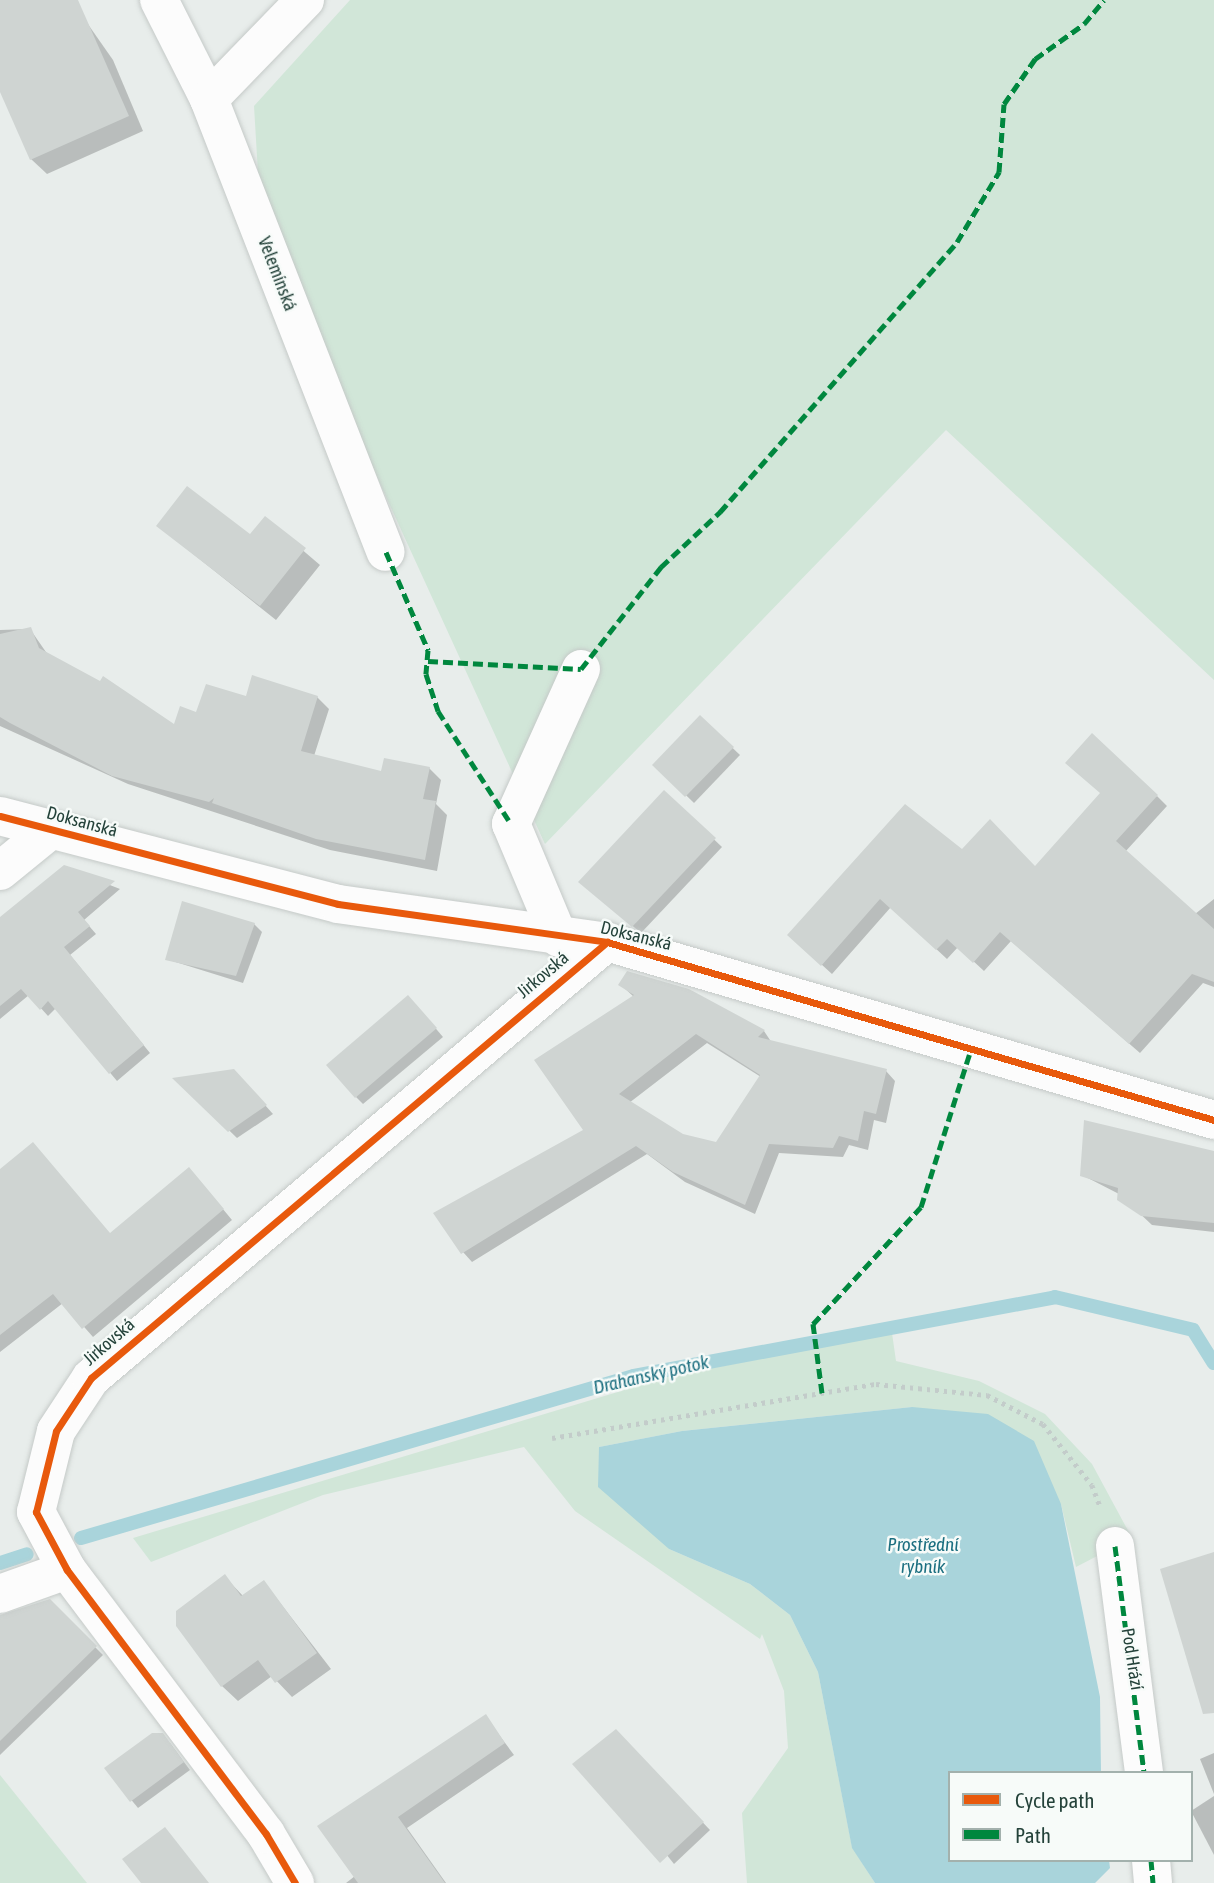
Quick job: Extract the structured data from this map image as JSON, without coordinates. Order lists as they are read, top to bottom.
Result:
{
  "streets": {
    "street": [
      "Velemínská",
      "Doksanská",
      "Jirkovská",
      "Pod Hrází"
    ]
  },
  "crossings": [
    ["Doksanská", "Jirkovská"]
  ],
  "water": ["Drahanský potok", "Prostřední rybník"],
  "legend": ["Cycle path", "Path"]
}
